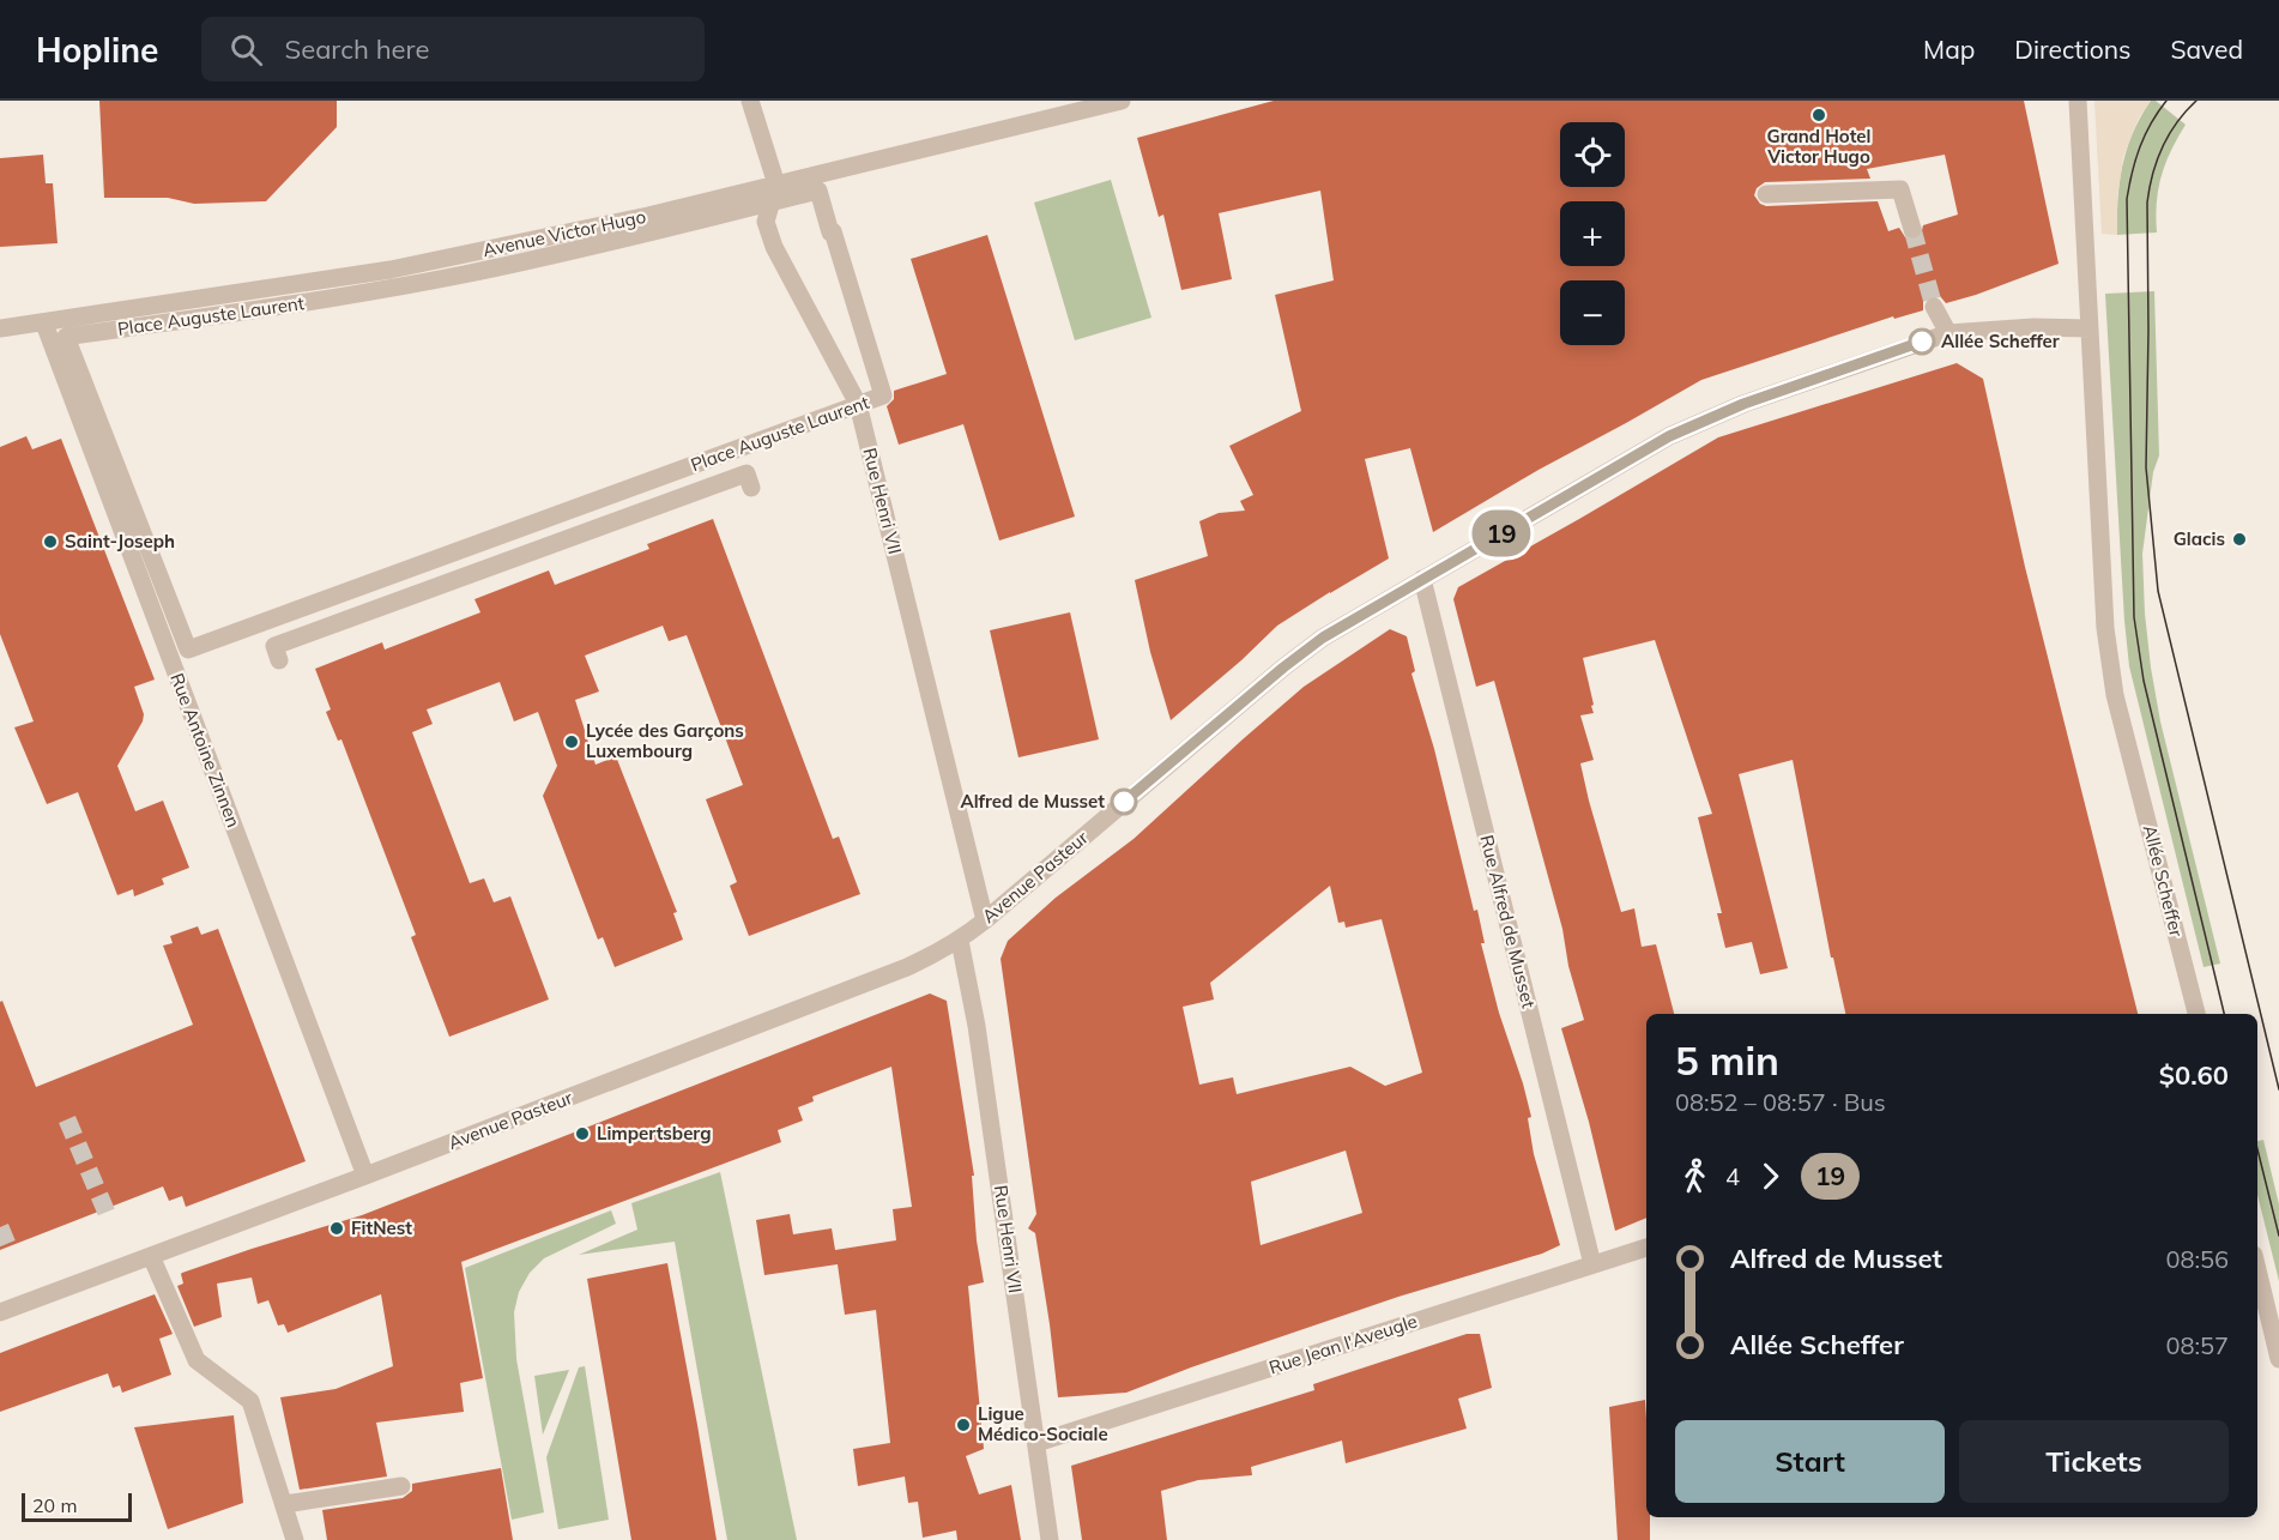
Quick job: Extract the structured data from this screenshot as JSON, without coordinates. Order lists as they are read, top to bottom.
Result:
{
  "streets": {
    "street": [
      "Avenue Victor Hugo",
      "Place Auguste Laurent",
      "Rue Henri VII",
      "Rue Antoine Zinnen",
      "Avenue Pasteur",
      "Allée Scheffer",
      "Rue Alfred de Musset",
      "Rue Jean l'Aveugle"
    ]
  },
  "crossings": [
    ["Avenue Victor Hugo", "Place Auguste Laurent"],
    ["Avenue Victor Hugo", "Rue Henri VII"],
    ["Avenue Victor Hugo", "Rue Antoine Zinnen"],
    ["Place Auguste Laurent", "Rue Henri VII"],
    ["Rue Henri VII", "Avenue Pasteur"],
    ["Rue Henri VII", "Rue Jean l'Aveugle"],
    ["Rue Antoine Zinnen", "Avenue Pasteur"],
    ["Avenue Pasteur", "Allée Scheffer"],
    ["Avenue Pasteur", "Rue Alfred de Musset"],
    ["Rue Alfred de Musset", "Rue Jean l'Aveugle"]
  ],
  "places": [
    "Grand Hotel Victor Hugo",
    "Allée Scheffer",
    "Glacis",
    "Saint-Joseph",
    "Lycée des Garçons Luxembourg",
    "Alfred de Musset",
    "Limpertsberg",
    "FitNest",
    "Ligue Médico-Sociale"
  ],
  "lines": ["bus line 19"],
  "scale_bar": "20 m",
  "page": {
    "header": "Hopline",
    "search": "Search here",
    "nav": ["Map", "Directions", "Saved"],
    "on_map": "19",
    "map_buttons": ["+", "−"],
    "heading": ["5 min", "08:52 – 08:57 · Bus", "$0.60"],
    "legs": ["4", "19"],
    "list": [
      {
        "name": "Alfred de Musset",
        "value": "08:56"
      },
      {
        "name": "Allée Scheffer",
        "value": "08:57"
      }
    ],
    "buttons": ["Start", "Tickets"],
    "scale": "20 m"
  }
}
